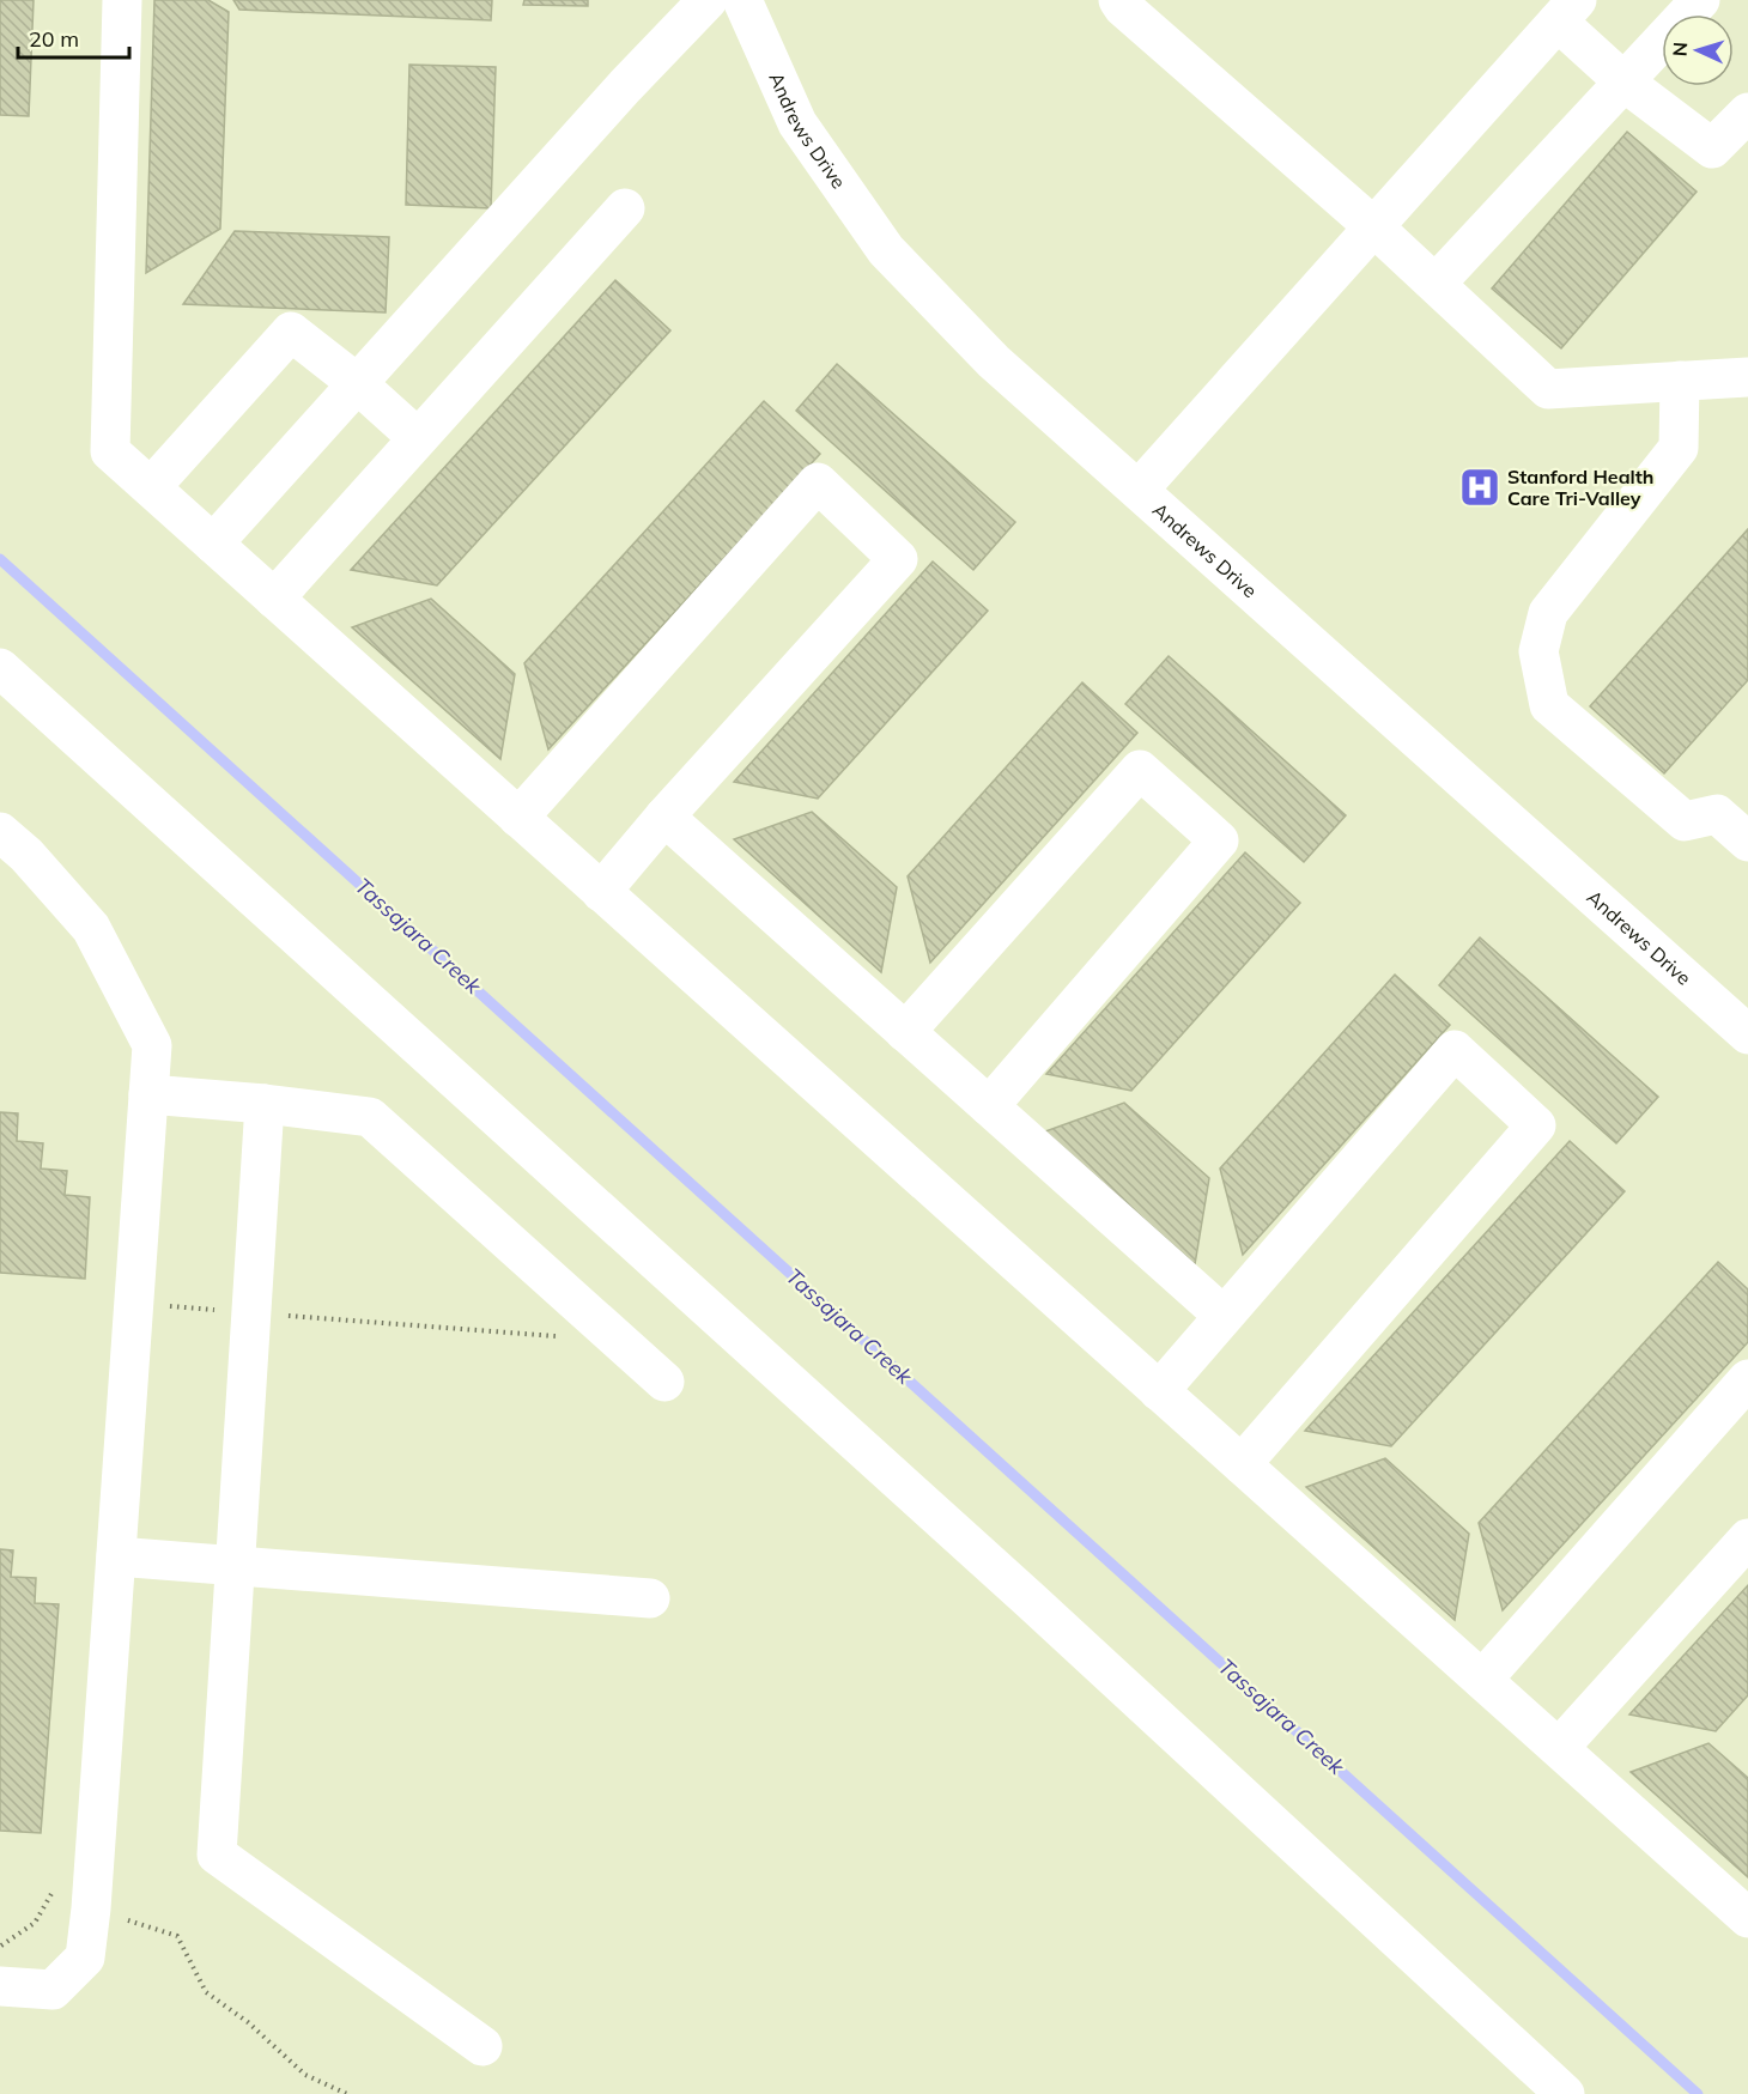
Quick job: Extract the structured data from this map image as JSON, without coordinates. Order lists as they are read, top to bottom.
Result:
{
  "streets": {
    "street": ["Andrews Drive"]
  },
  "water": ["Tassajara Creek"],
  "places": {
    "hospital": ["Stanford Health Care Tri-Valley"]
  },
  "scale_bar": "20 m",
  "north": "left"
}
